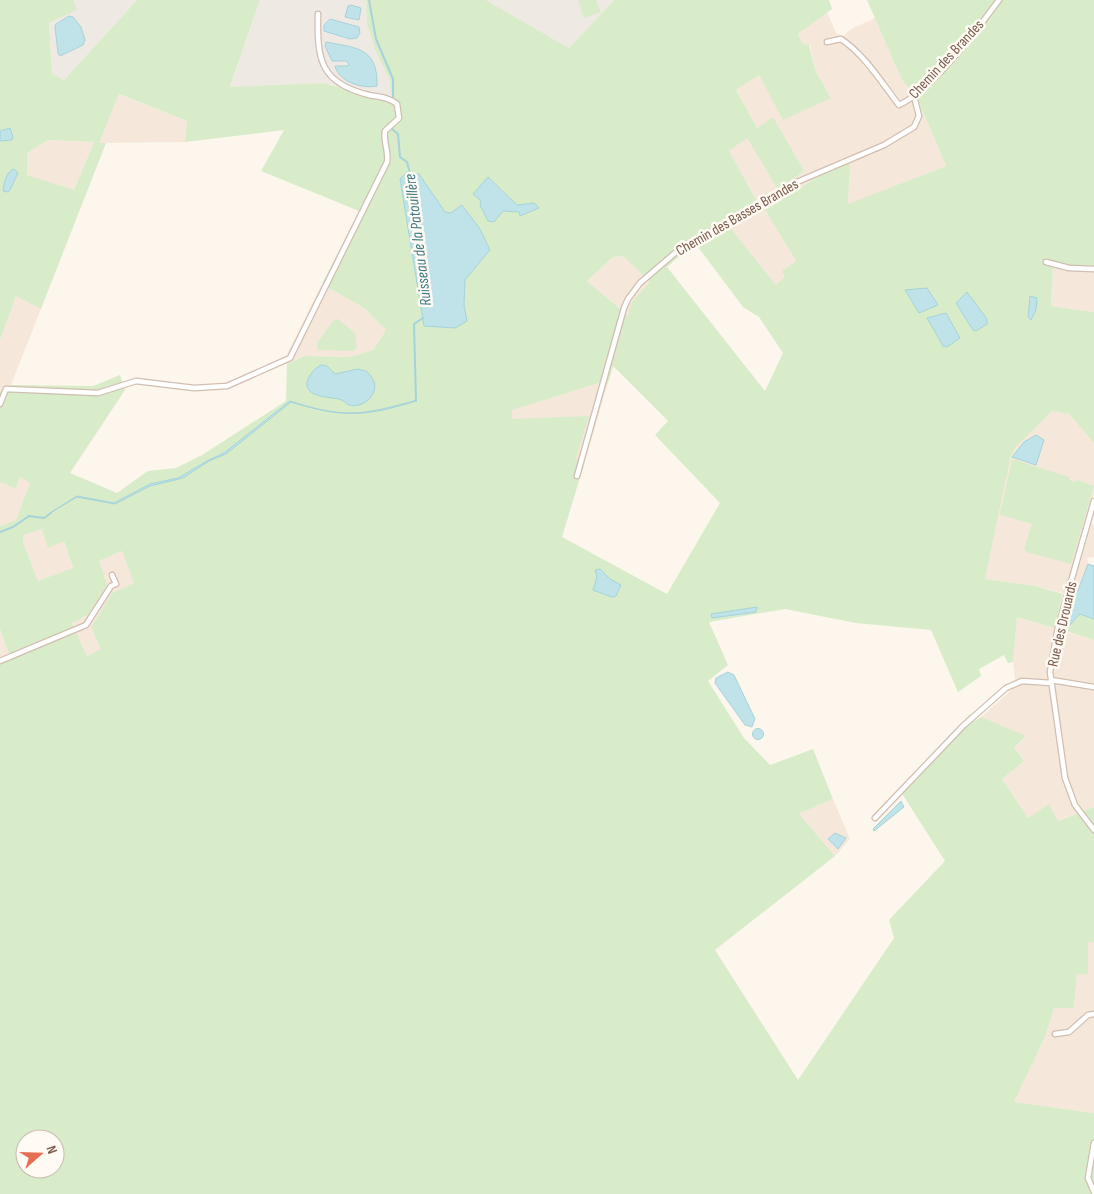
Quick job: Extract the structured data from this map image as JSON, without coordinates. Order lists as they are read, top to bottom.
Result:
{
  "streets": {
    "street": ["Chemin des Brandes", "Chemin des Basses Brandes", "Rue des Drouards"]
  },
  "crossings": [
    ["Chemin des Brandes", "Chemin des Basses Brandes"]
  ],
  "water": ["Ruisseau de la Patouillère"],
  "north": "right"
}
